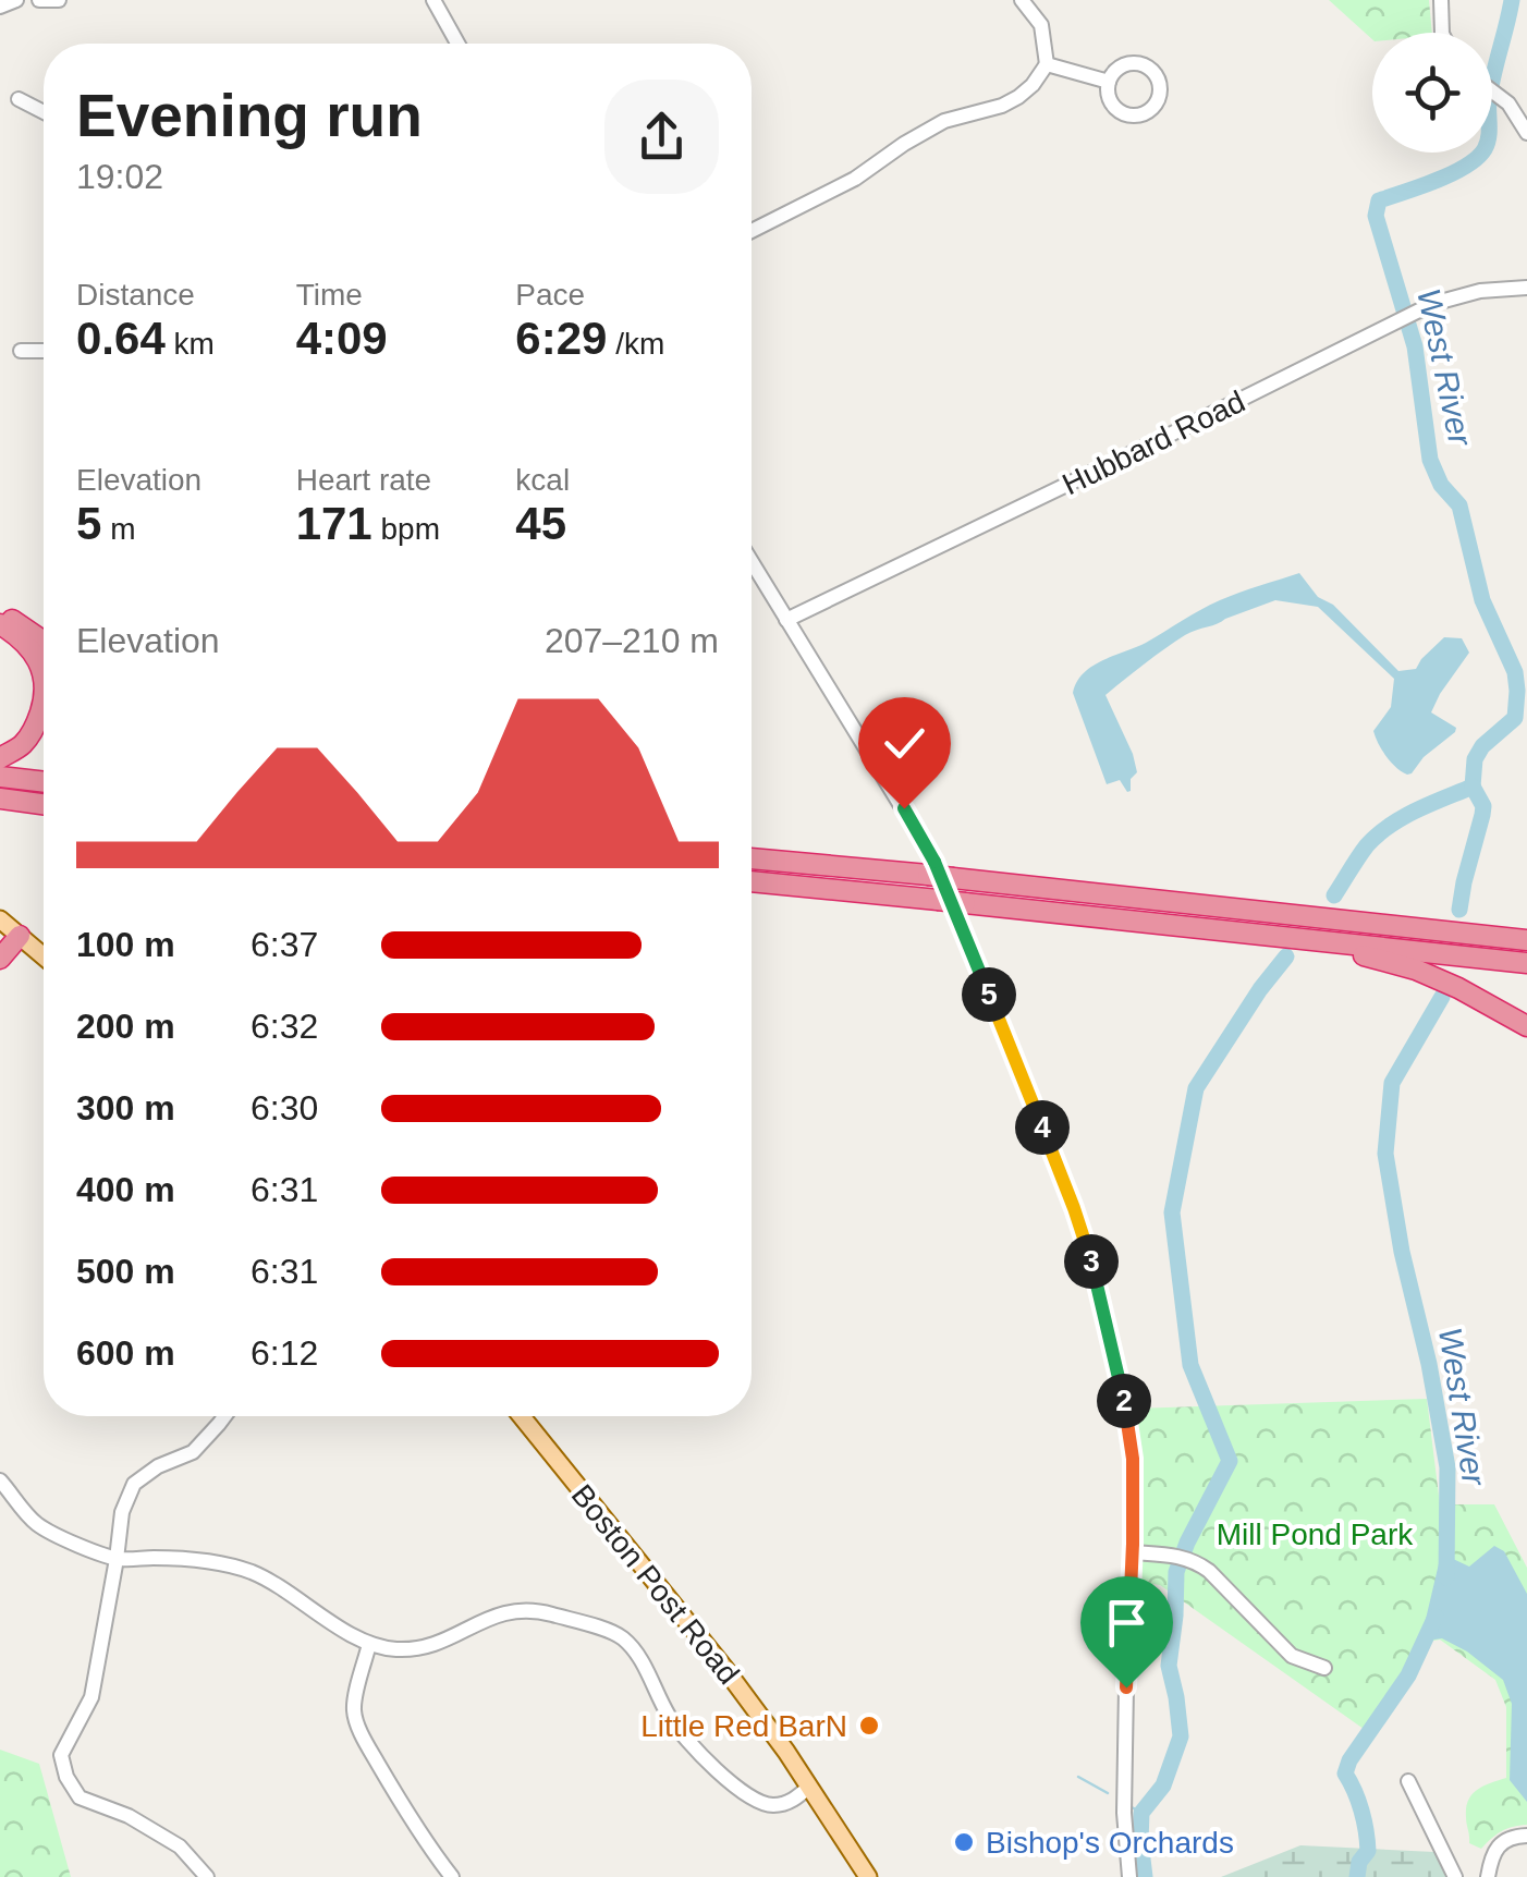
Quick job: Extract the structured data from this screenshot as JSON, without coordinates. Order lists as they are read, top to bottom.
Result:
{
  "streets": {
    "main road": ["Boston Post Road"],
    "street": ["Hubbard Road"]
  },
  "water": ["West River"],
  "parks": ["Mill Pond Park"],
  "places": ["Little Red BarN", "Bishop's Orchards"],
  "page": {
    "heading": ["Evening run", "19:02"],
    "stats": [
      ["Distance", "0.64 km"],
      ["Time", "4:09"],
      ["Pace", "6:29 /km"],
      ["Elevation", "5 m"],
      ["Heart rate", "171 bpm"],
      ["kcal", "45"]
    ],
    "chart": ["Elevation", "207–210 m"],
    "list": [
      {
        "name": "100 m",
        "note": "6:37"
      },
      {
        "name": "200 m",
        "note": "6:32"
      },
      {
        "name": "300 m",
        "note": "6:30"
      },
      {
        "name": "400 m",
        "note": "6:31"
      },
      {
        "name": "500 m",
        "note": "6:31"
      },
      {
        "name": "600 m",
        "note": "6:12"
      }
    ],
    "pins": [
      "5",
      "4",
      "3",
      "2"
    ]
  }
}
